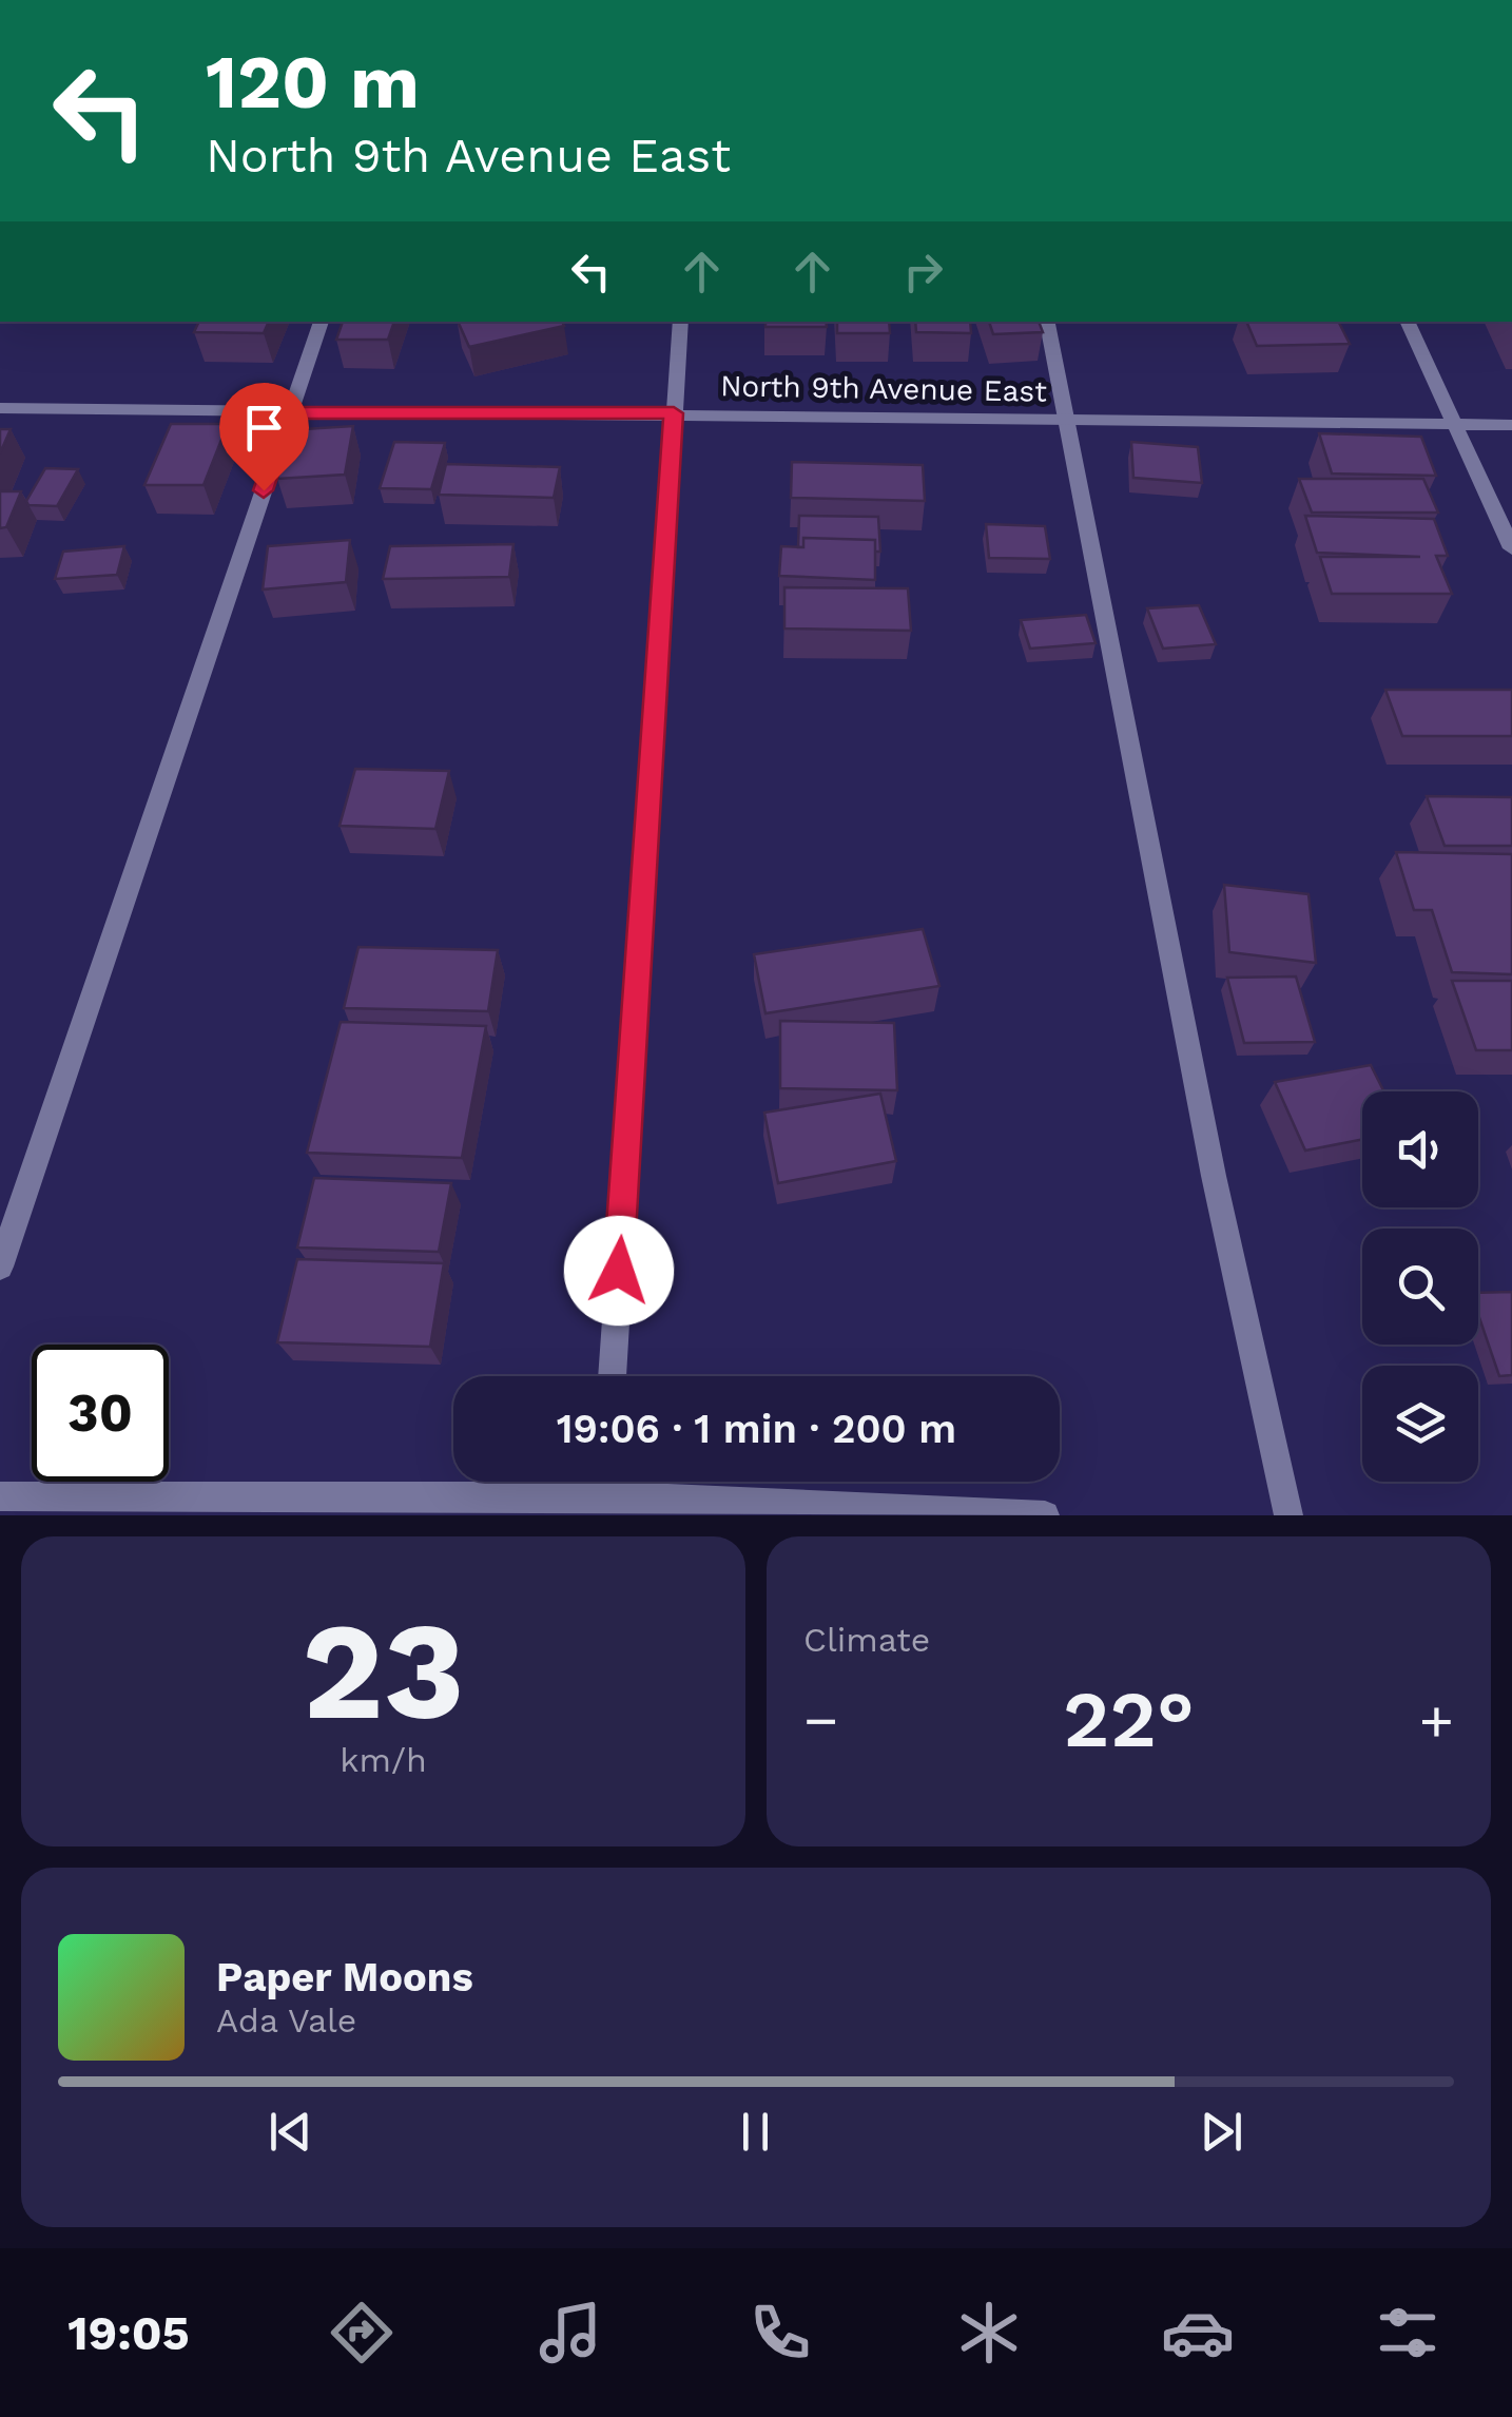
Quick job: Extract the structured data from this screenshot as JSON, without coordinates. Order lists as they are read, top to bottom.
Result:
{
  "streets": {
    "street": ["North 9th Avenue East"]
  },
  "page": {
    "turn": ["120 m", "North 9th Avenue East"],
    "limit": "30",
    "trip": "19:06 · 1 min · 200 m",
    "tile": [
      ["23", "km/h"],
      "Climate"
    ],
    "heat": ["−", "22°", "+"],
    "song": ["Paper Moons", "Ada Vale"],
    "tabs": "19:05"
  }
}
